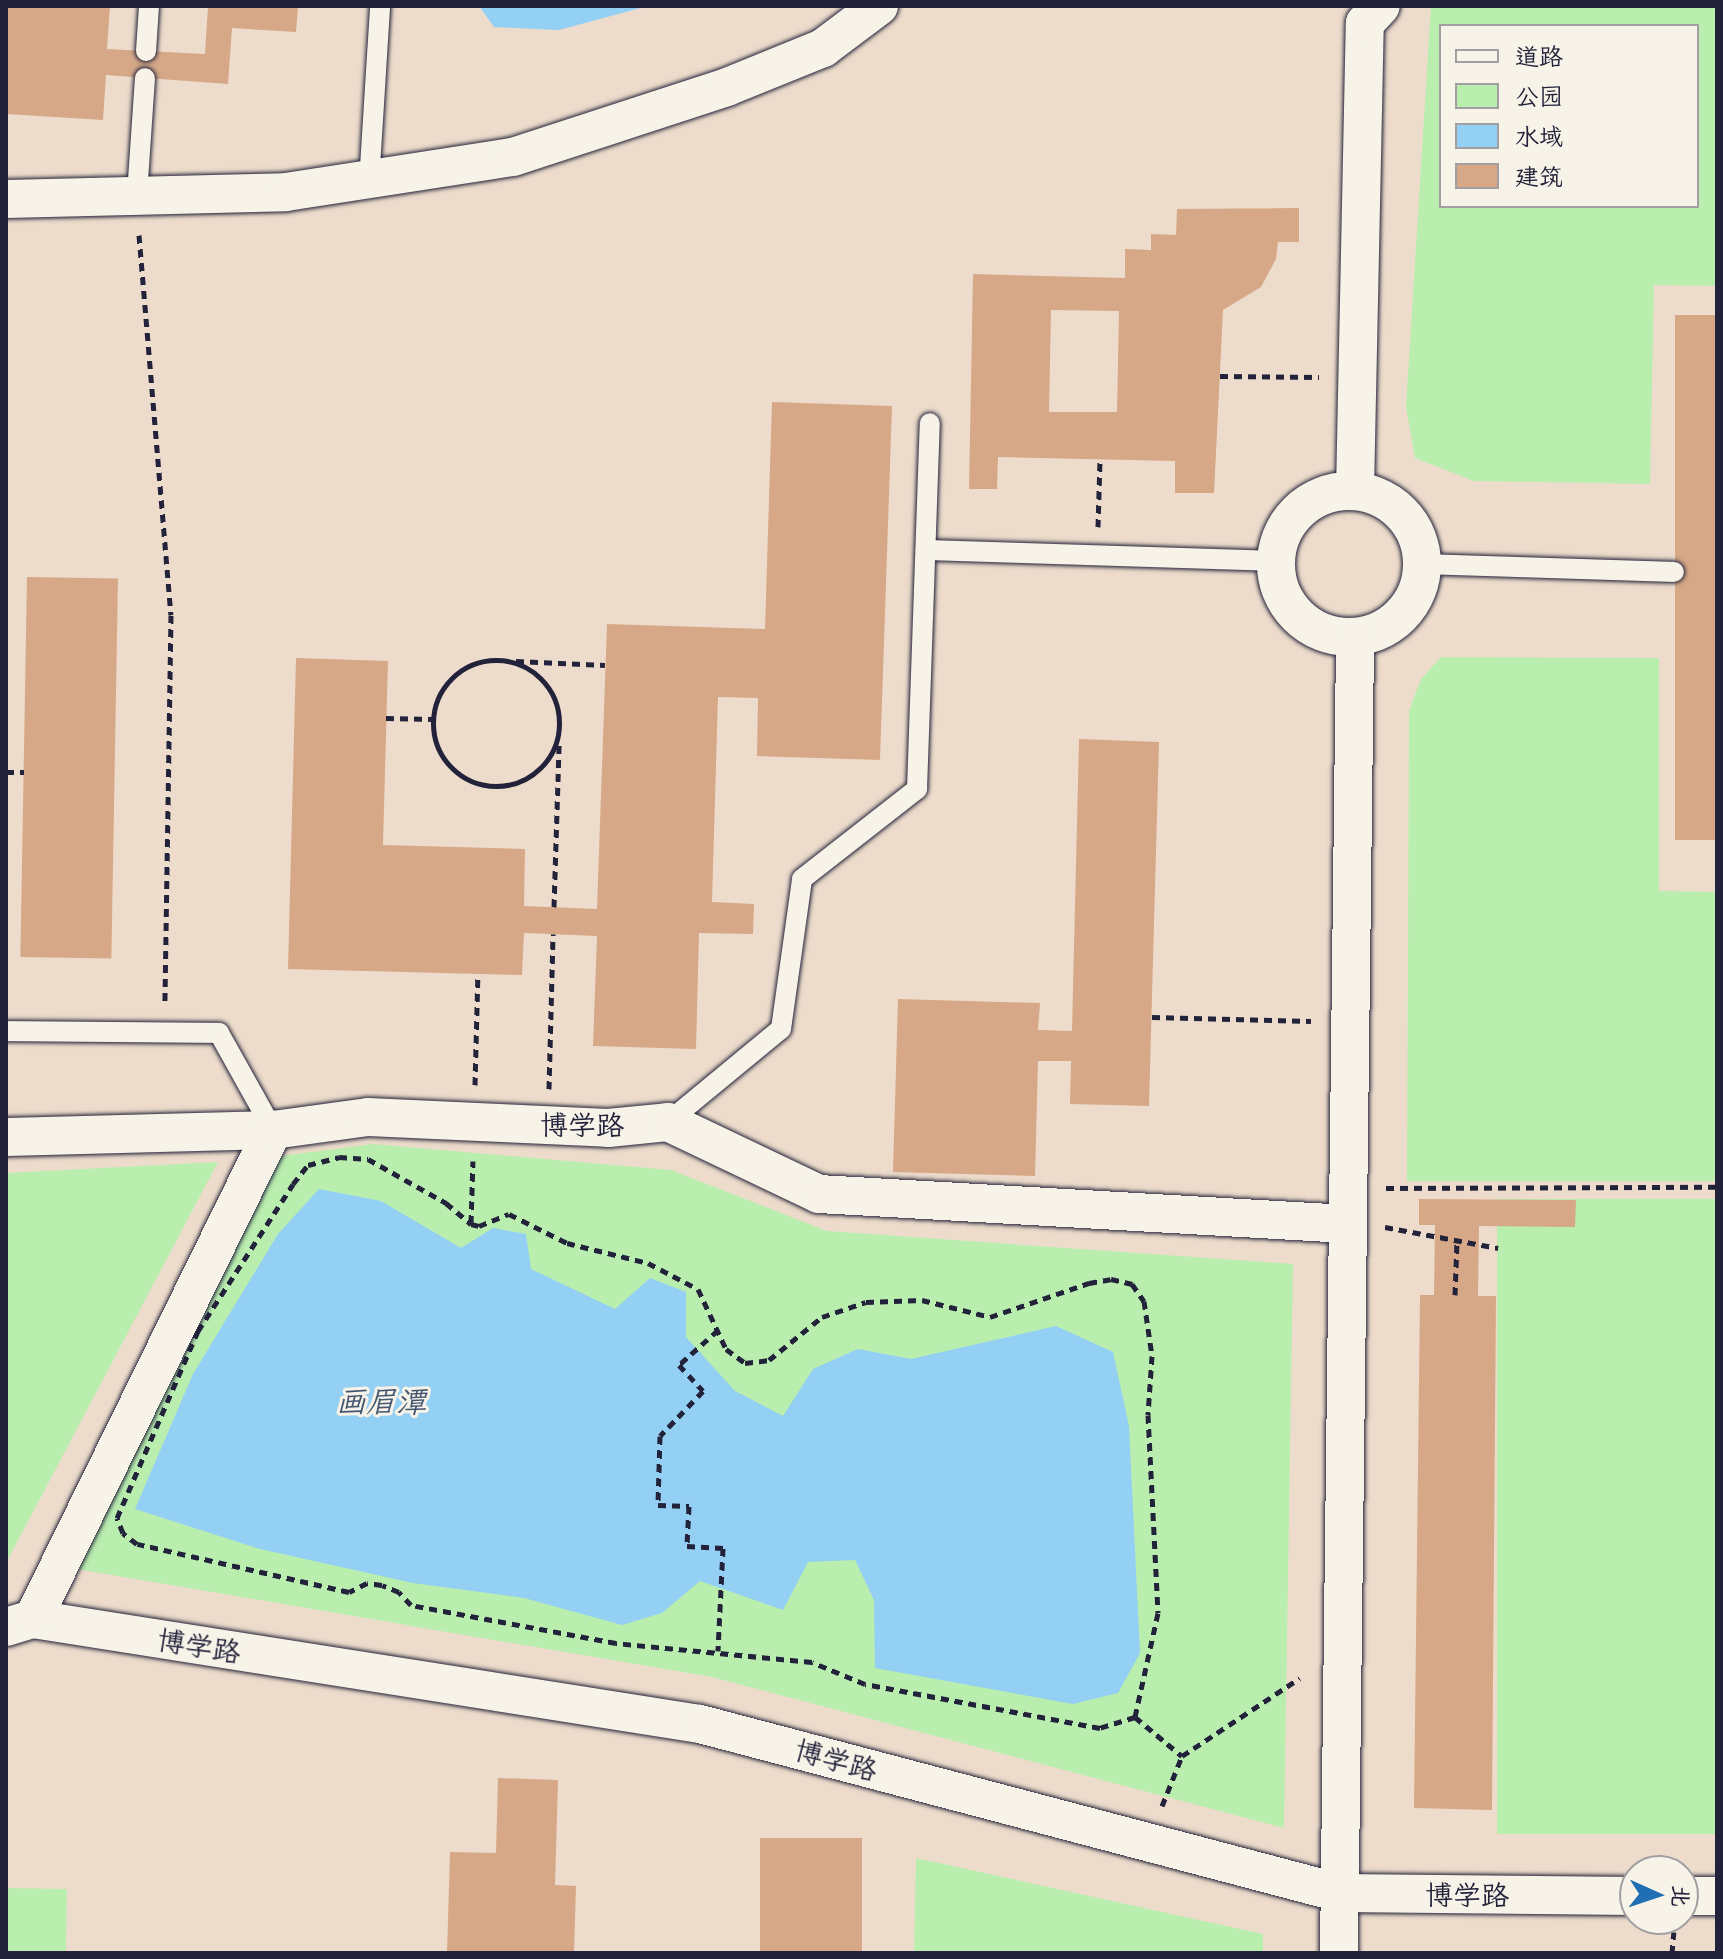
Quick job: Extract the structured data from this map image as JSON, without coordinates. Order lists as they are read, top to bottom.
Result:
{
  "streets": {
    "street": ["博学路"]
  },
  "water": ["画眉潭"],
  "legend": [
    "道路",
    "公园",
    "水域",
    "建筑"
  ],
  "north": "right"
}
